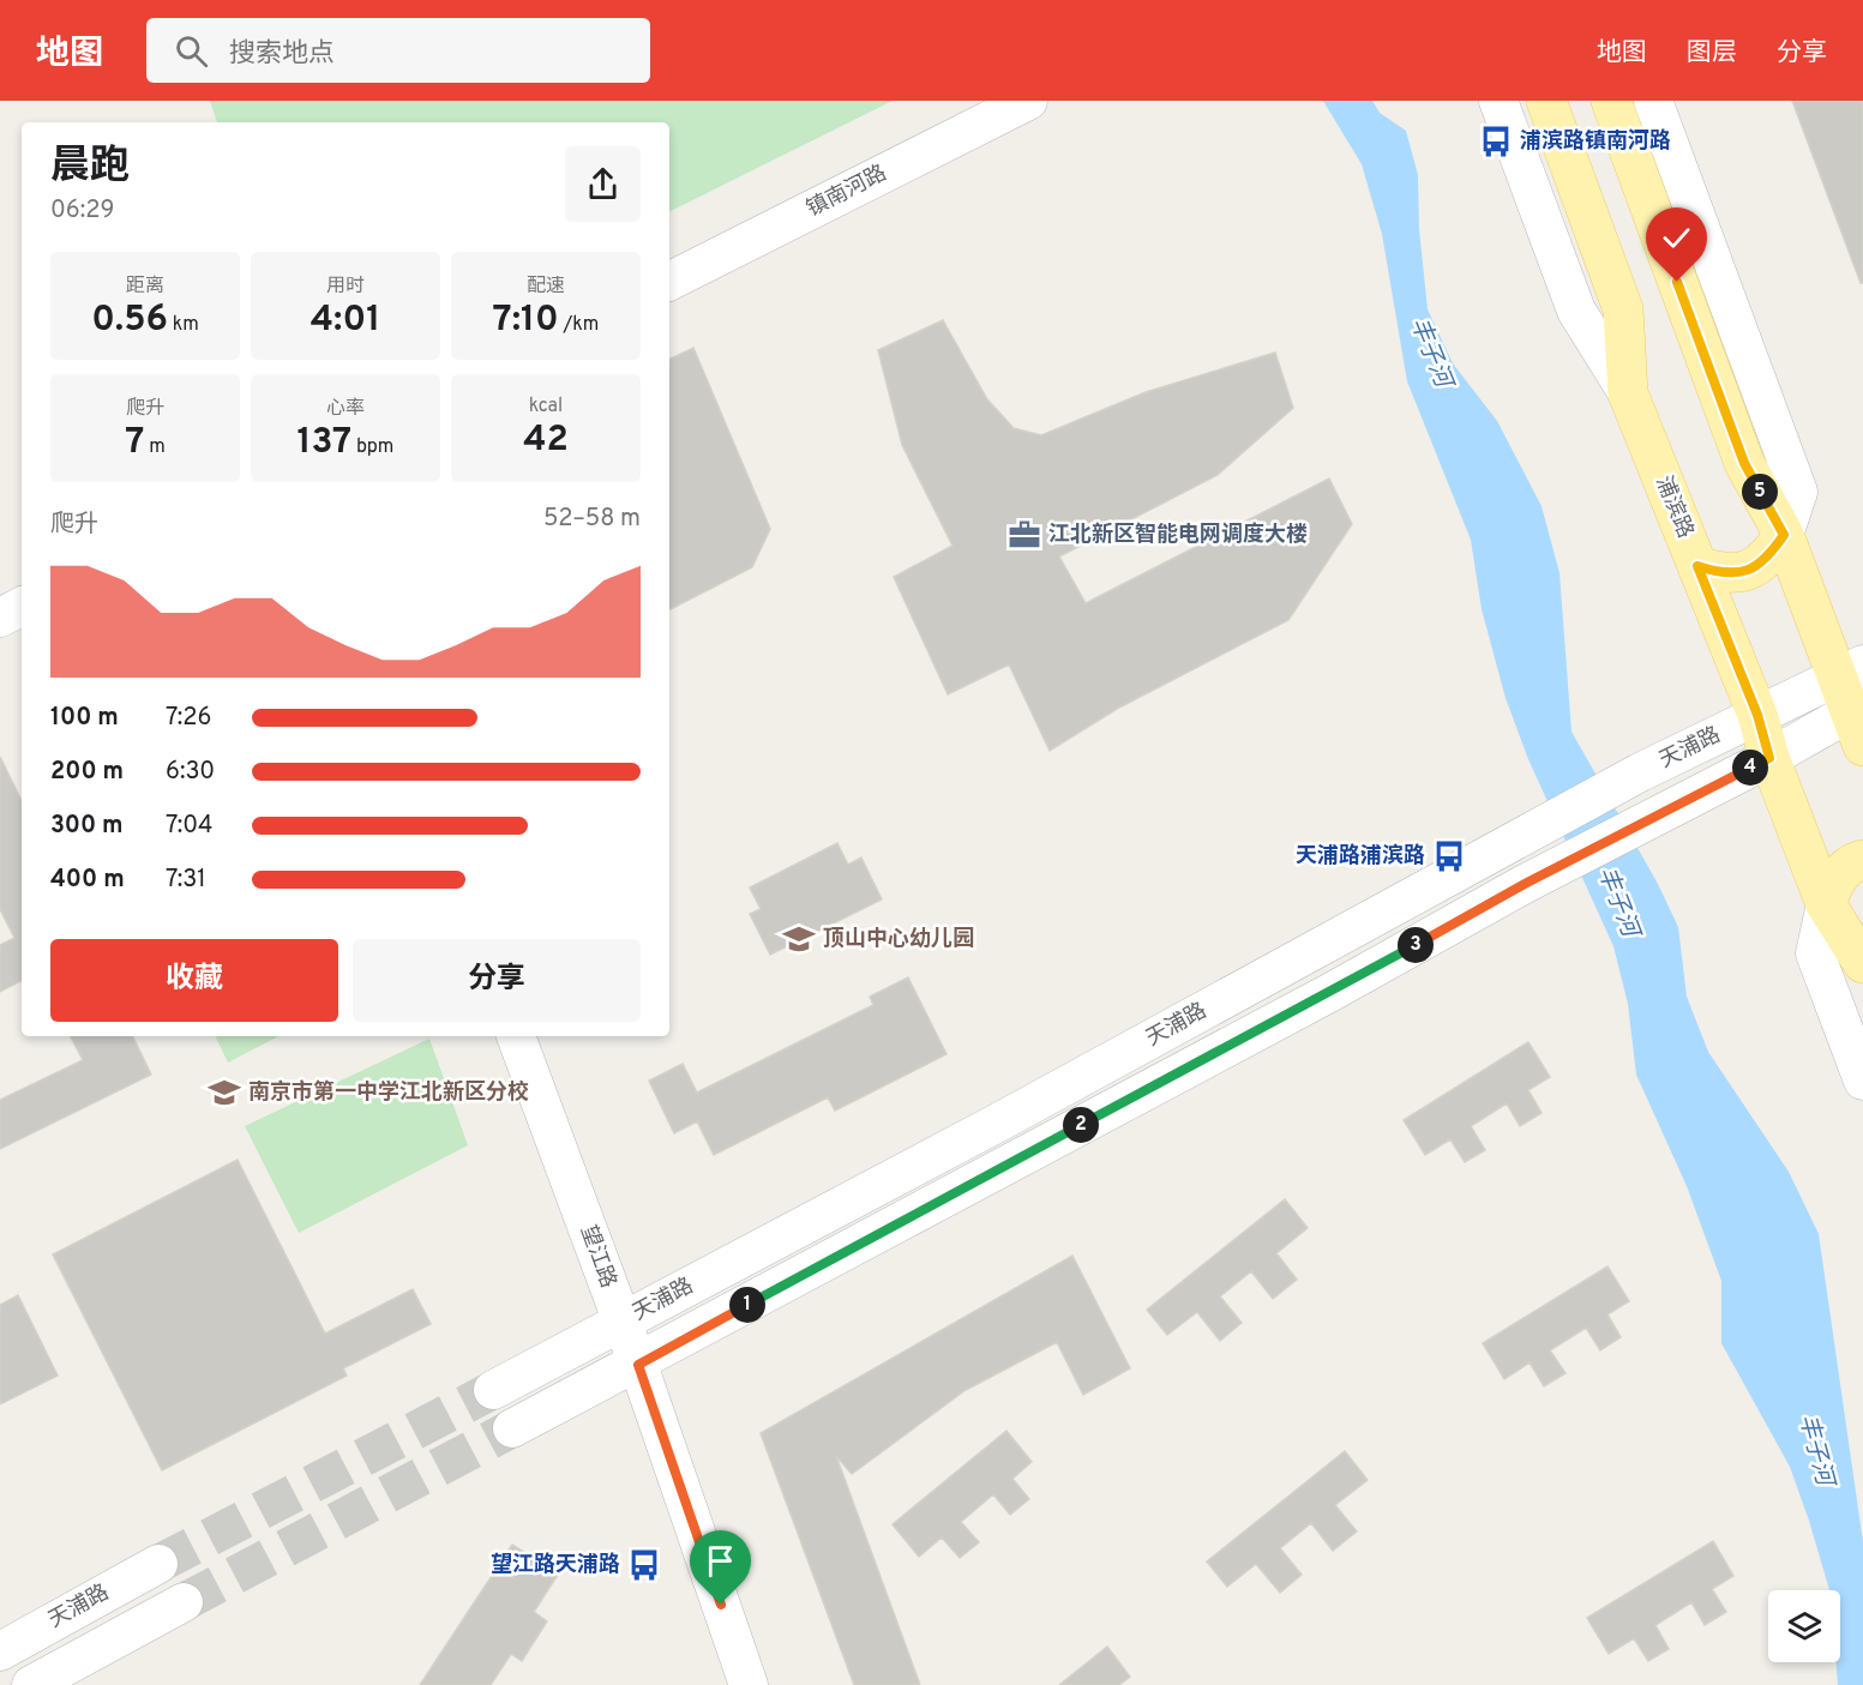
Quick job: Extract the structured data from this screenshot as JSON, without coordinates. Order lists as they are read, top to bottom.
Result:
{
  "streets": {
    "main road": ["浦滨路"],
    "street": ["镇南河路", "天浦路", "望江路"]
  },
  "crossings": [
    ["浦滨路", "天浦路"],
    ["天浦路", "望江路"]
  ],
  "water": ["丰子河"],
  "places": {
    "bus stop": ["浦滨路·镇南河路", "天浦路·浦滨路", "望江路·天浦路"],
    "office": ["江北新区智能电网调度大楼"],
    "school or university": ["顶山中心幼儿园", "南京市第一中学江北新区分校"]
  },
  "page": {
    "header": "地图",
    "search": "搜索地点",
    "nav": ["地图", "图层", "分享"],
    "heading": ["晨跑", "06:29"],
    "stats": [
      ["距离", "0.56 km"],
      ["用时", "4:01"],
      ["配速", "7:10 /km"],
      ["爬升", "7 m"],
      ["心率", "137 bpm"],
      ["kcal", "42"]
    ],
    "pins": [
      "5",
      "4",
      "3",
      "2",
      "1"
    ],
    "chart": ["爬升", "52–58 m"],
    "list": [
      {
        "name": "100 m",
        "note": "7:26"
      },
      {
        "name": "200 m",
        "note": "6:30"
      },
      {
        "name": "300 m",
        "note": "7:04"
      },
      {
        "name": "400 m",
        "note": "7:31"
      }
    ],
    "buttons": ["收藏", "分享"]
  }
}
